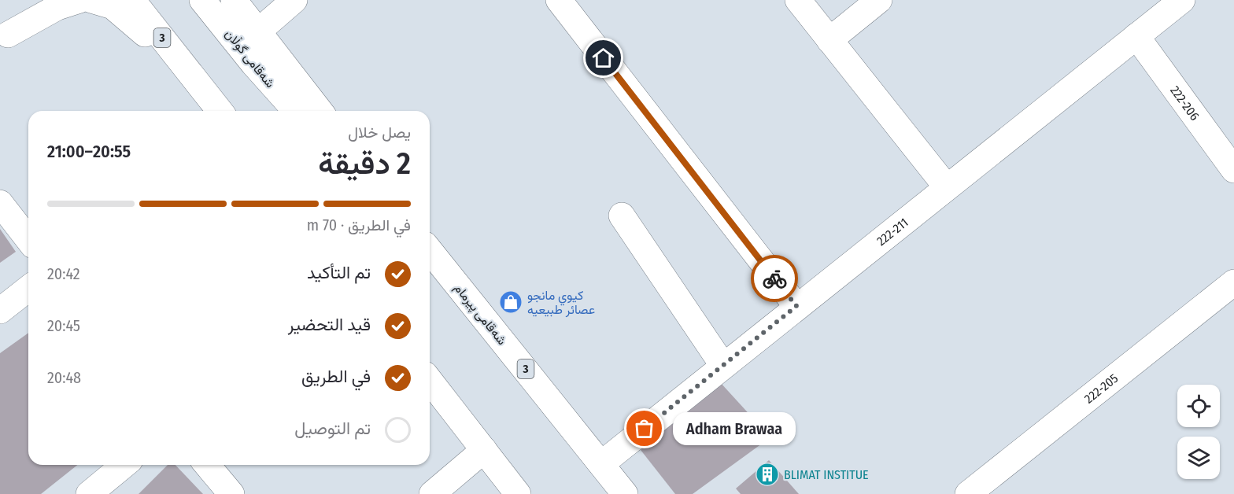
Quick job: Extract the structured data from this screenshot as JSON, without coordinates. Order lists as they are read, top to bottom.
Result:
{
  "streets": {
    "main road": [
      "3",
      "شەقامی گوڵان",
      "222-206",
      "222-211",
      "شەقامی پیرمام",
      "222-205"
    ]
  },
  "crossings": [
    ["222-206", "222-211"],
    ["222-211", "شەقامی پیرمام"]
  ],
  "places": {
    "shop": ["كيوي مانجو عصائر طبيعيه"],
    "other": ["Adham Brawaa"],
    "building": ["BLIMAT INSTITUE"]
  },
  "page": {
    "heading": ["2 دقيقة", "يصل خلال", "20:55–21:00"],
    "bar": "في الطريق · 70 m",
    "list": [
      ["تم التأكيد", "20:42"],
      ["قيد التحضير", "20:45"],
      ["في الطريق", "20:48"],
      "تم التوصيل"
    ],
    "bubble": "Adham Brawaa"
  }
}
